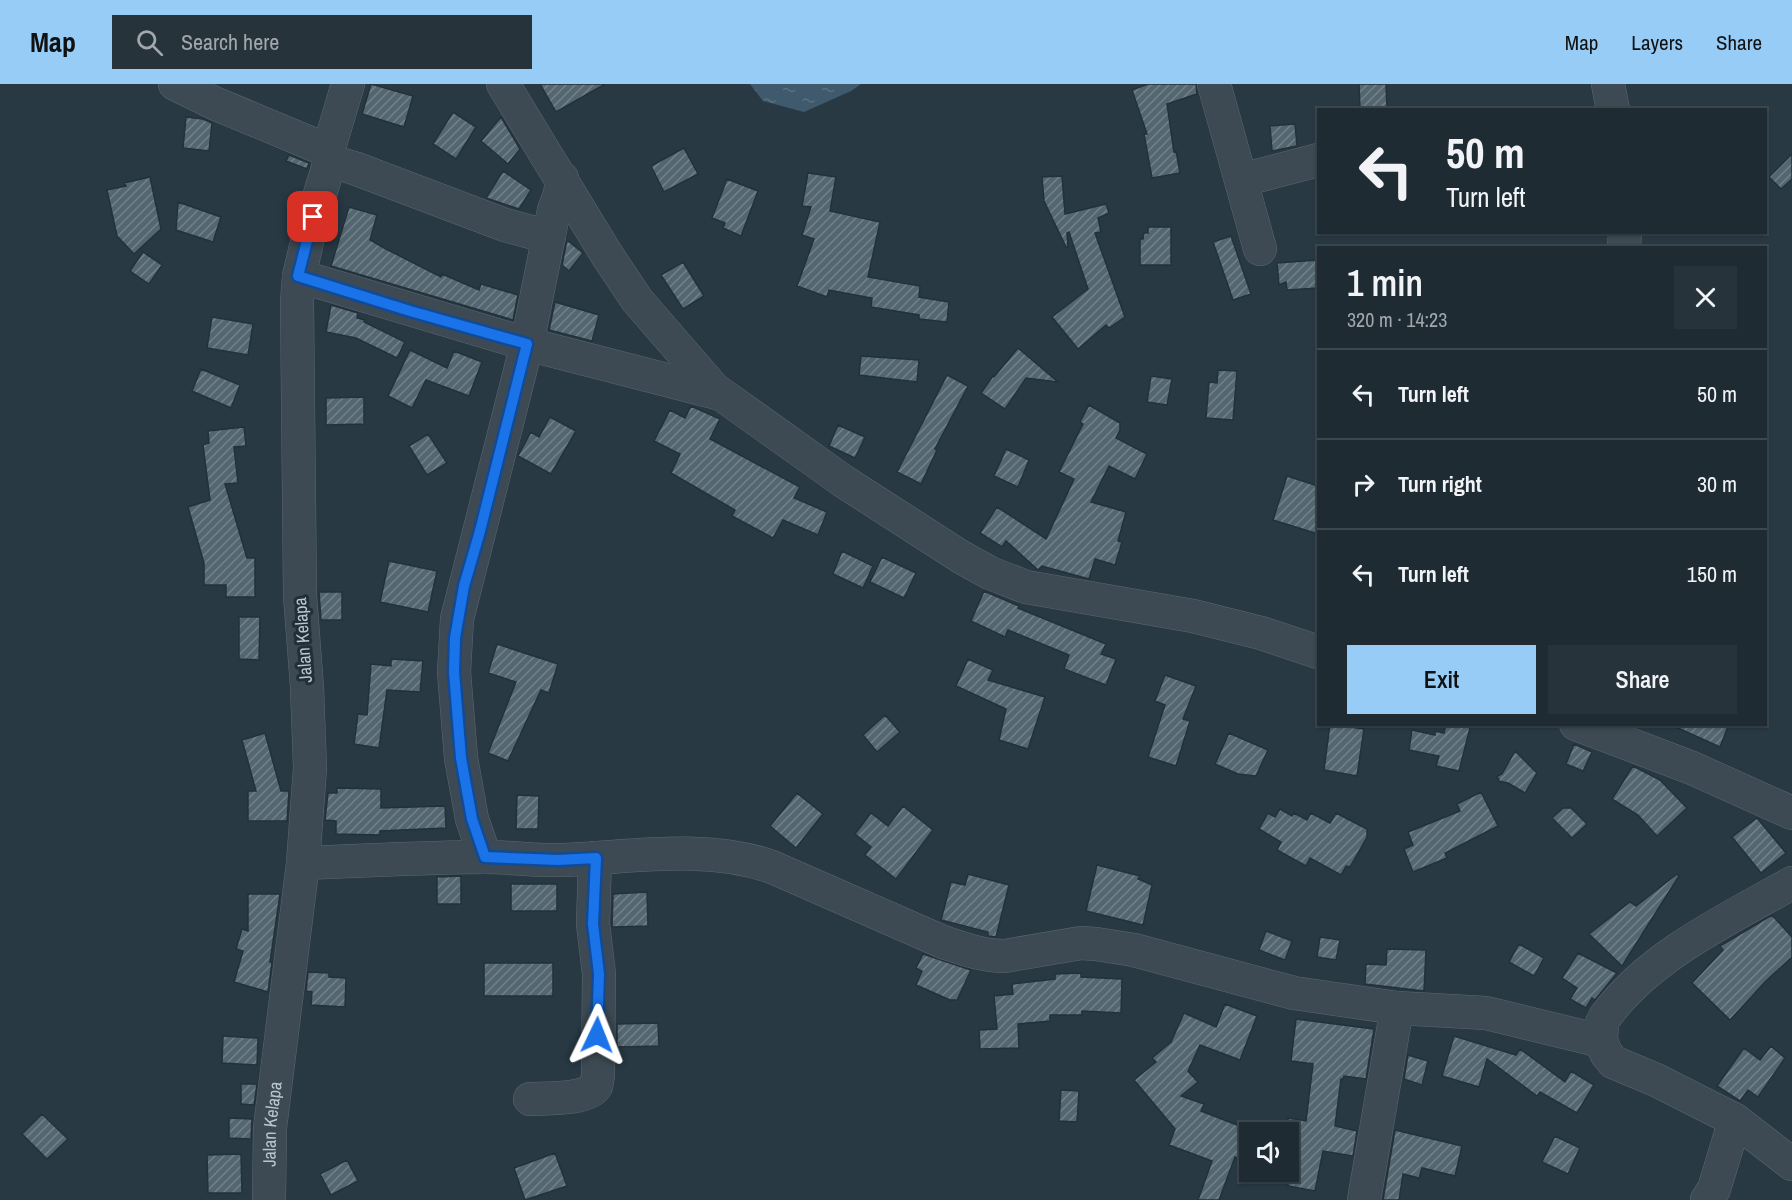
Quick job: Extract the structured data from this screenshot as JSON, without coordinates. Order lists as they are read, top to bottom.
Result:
{
  "streets": {
    "street": ["Jalan Kelapa"]
  },
  "page": {
    "header": "Map",
    "search": "Search here",
    "nav": ["Map", "Layers", "Share"],
    "turn": ["50 m", "Turn left"],
    "heading": ["1 min", "320 m · 14:23"],
    "list": [
      {
        "name": "Turn left",
        "value": "50 m"
      },
      {
        "name": "Turn right",
        "value": "30 m"
      },
      {
        "name": "Turn left",
        "value": "150 m"
      }
    ],
    "buttons": ["Exit", "Share"]
  }
}
